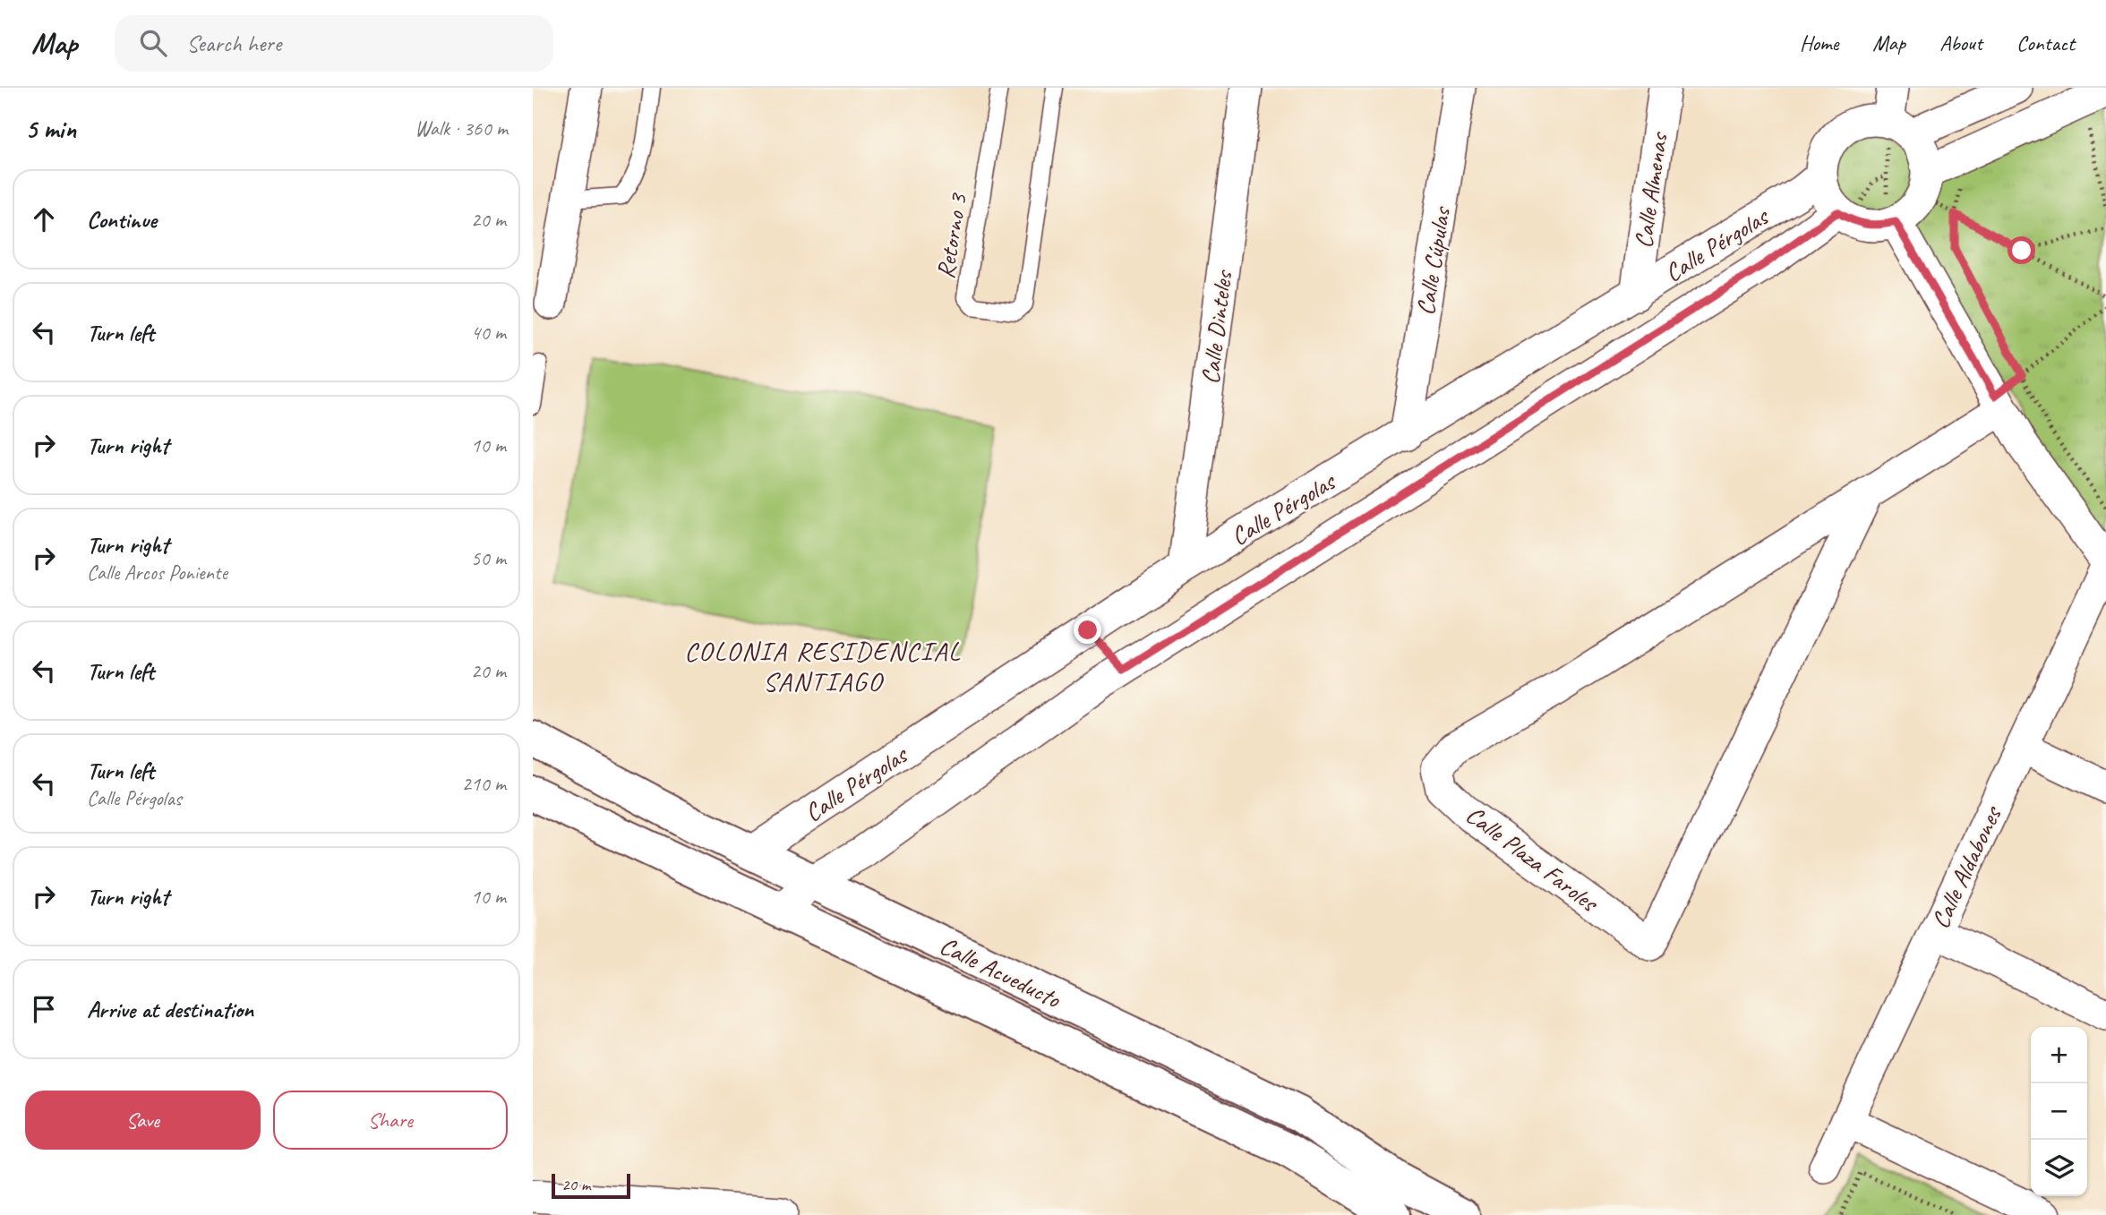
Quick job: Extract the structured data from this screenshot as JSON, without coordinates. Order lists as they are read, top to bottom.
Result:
{
  "streets": {
    "street": [
      "Calle Almenas",
      "Calle Pérgolas",
      "Calle Cúpulas",
      "Calle Dinteles",
      "Calle Plaza Faroles",
      "Calle Aldabones",
      "Calle Acueducto"
    ],
    "lane": ["Retorno 3"]
  },
  "crossings": [
    ["Calle Almenas", "Calle Pérgolas"],
    ["Calle Pérgolas", "Calle Cúpulas"],
    ["Calle Pérgolas", "Calle Dinteles"],
    ["Calle Pérgolas", "Calle Acueducto"]
  ],
  "districts": ["COLONIA RESIDENCIAL SANTIAGO"],
  "scale_bar": "20 m",
  "page": {
    "header": "Map",
    "search": "Search here",
    "nav": [
      "Home",
      "Map",
      "About",
      "Contact"
    ],
    "heading": ["5 min", "Walk · 360 m"],
    "list": [
      ["Continue", "20 m"],
      ["Turn left", "40 m"],
      ["Turn right", "10 m"],
      ["Turn right", "Calle Arcos Poniente", "50 m"],
      ["Turn left", "20 m"],
      ["Turn left", "Calle Pérgolas", "210 m"],
      ["Turn right", "10 m"],
      "Arrive at destination"
    ],
    "map_buttons": ["+", "−"],
    "buttons": ["Save", "Share"],
    "scale": "20 m"
  }
}
